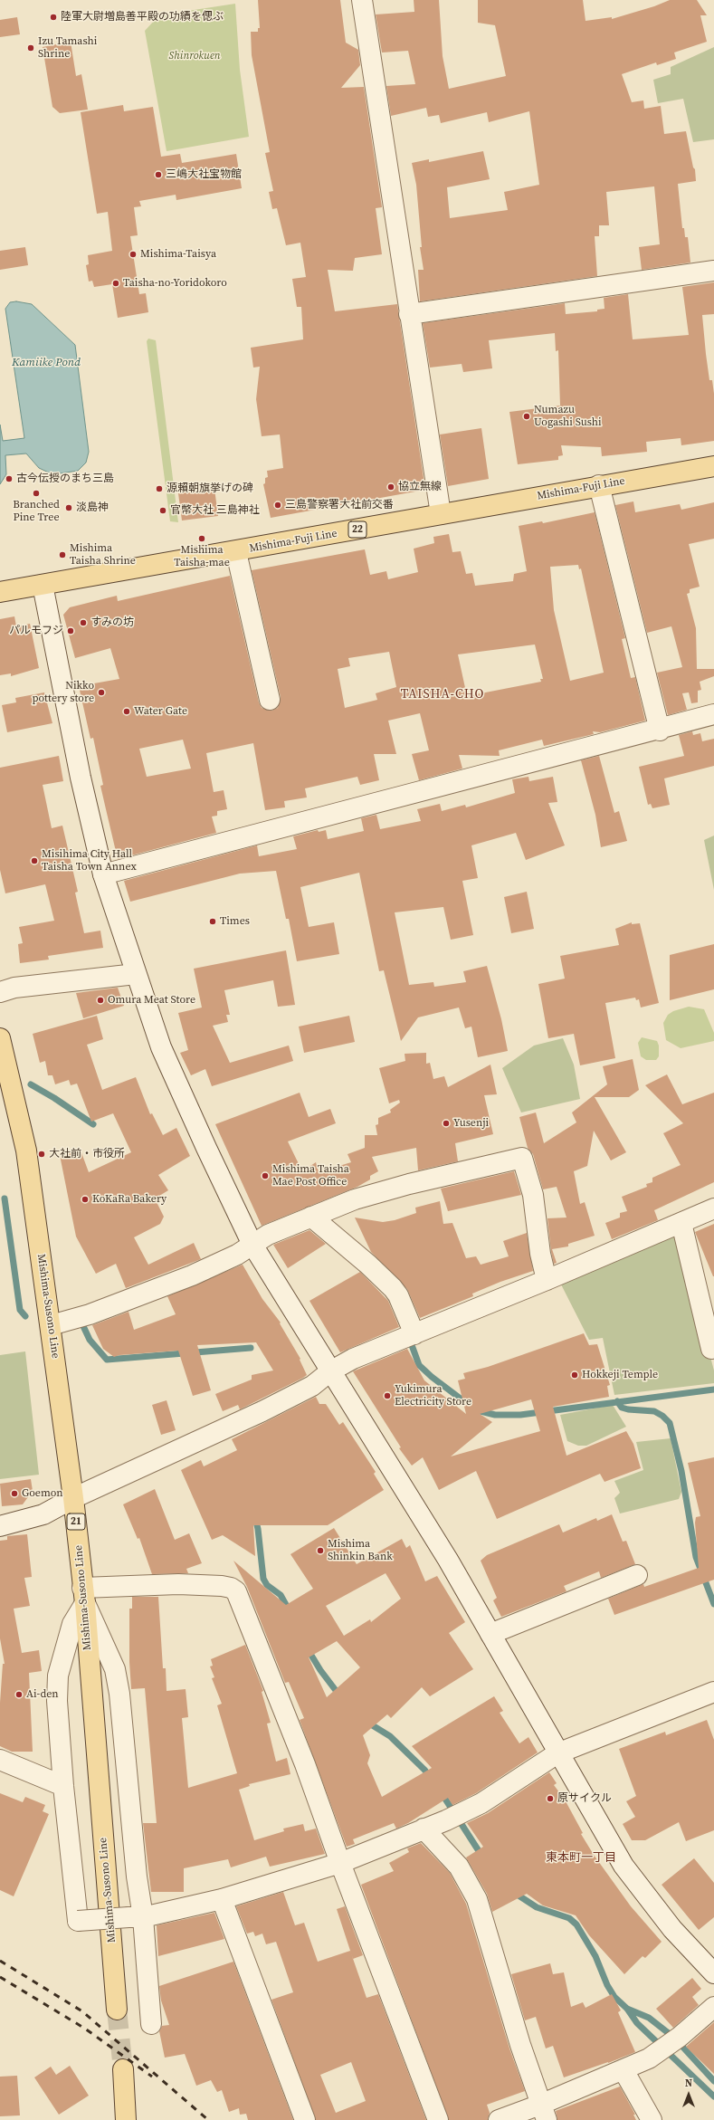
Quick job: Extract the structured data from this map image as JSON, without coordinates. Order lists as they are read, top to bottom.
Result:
{
  "streets": {
    "main road": [
      "Mishima-Fuji Line",
      "22",
      "Mishima-Susono Line",
      "21"
    ]
  },
  "districts": ["TAISHA-CHO", "東本町一丁目"],
  "water": ["Kamiike Pond"],
  "parks": ["Shinrokuen"],
  "places": [
    "陸軍大尉増島善平殿の功績を偲ぶ",
    "Izu Tamashi Shrine",
    "三嶋大社宝物館",
    "Mishima-Taisya",
    "Taisha-no-Yoridokoro",
    "Numazu Uogashi Sushi",
    "古今伝授のまち三島",
    "協立無線",
    "源賴朝旗挙げの碑",
    "Branched Pine Tree",
    "三島警察署大社前交番",
    "淡島神",
    "官幣大社 三島神社",
    "Mishima Taisha-mae",
    "Mishima Taisha Shrine",
    "すみの坊",
    "パルモフジ",
    "Nikko pottery store",
    "Water Gate",
    "Misihima City Hall Taisha Town Annex",
    "Times",
    "Omura Meat Store",
    "Yusenji",
    "大社前・市役所",
    "Mishima Taisha Mae Post Office",
    "KoKaRa Bakery",
    "Hokkeji Temple",
    "Yukimura Electricity Store",
    "Goemon",
    "Mishima Shinkin Bank",
    "Ai-den",
    "原サイクル"
  ],
  "north": "top"
}
